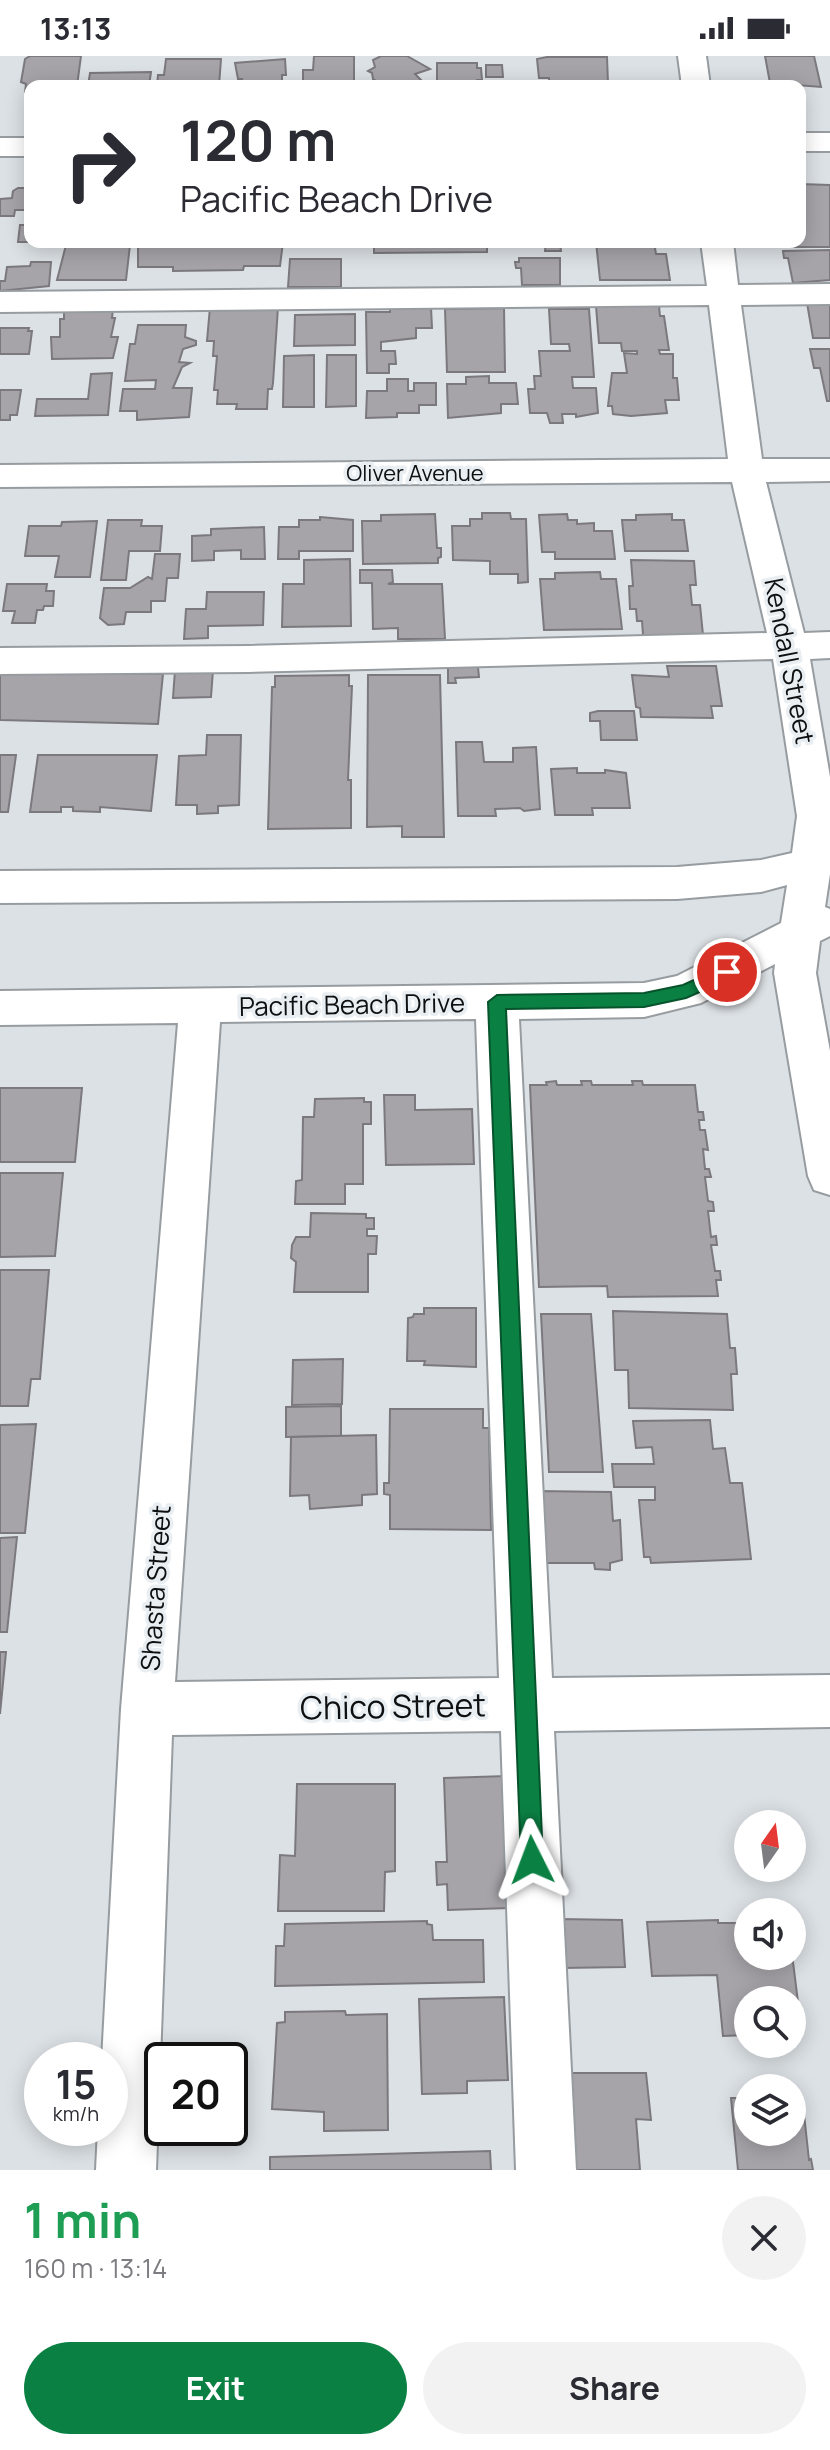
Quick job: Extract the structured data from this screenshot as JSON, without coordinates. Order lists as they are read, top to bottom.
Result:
{
  "streets": {
    "street": [
      "Oliver Avenue",
      "Kendall Street",
      "Pacific Beach Drive",
      "Shasta Street",
      "Chico Street"
    ]
  },
  "crossings": [
    ["Oliver Avenue", "Kendall Street"],
    ["Kendall Street", "Pacific Beach Drive"],
    ["Pacific Beach Drive", "Shasta Street"],
    ["Shasta Street", "Chico Street"]
  ],
  "north": "top",
  "page": {
    "status": "13:13",
    "turn": ["120 m", "Pacific Beach Drive"],
    "speed": "15 km/h",
    "limit": "20",
    "heading": ["1 min", "160 m · 13:14"],
    "buttons": ["Exit", "Share"]
  }
}
